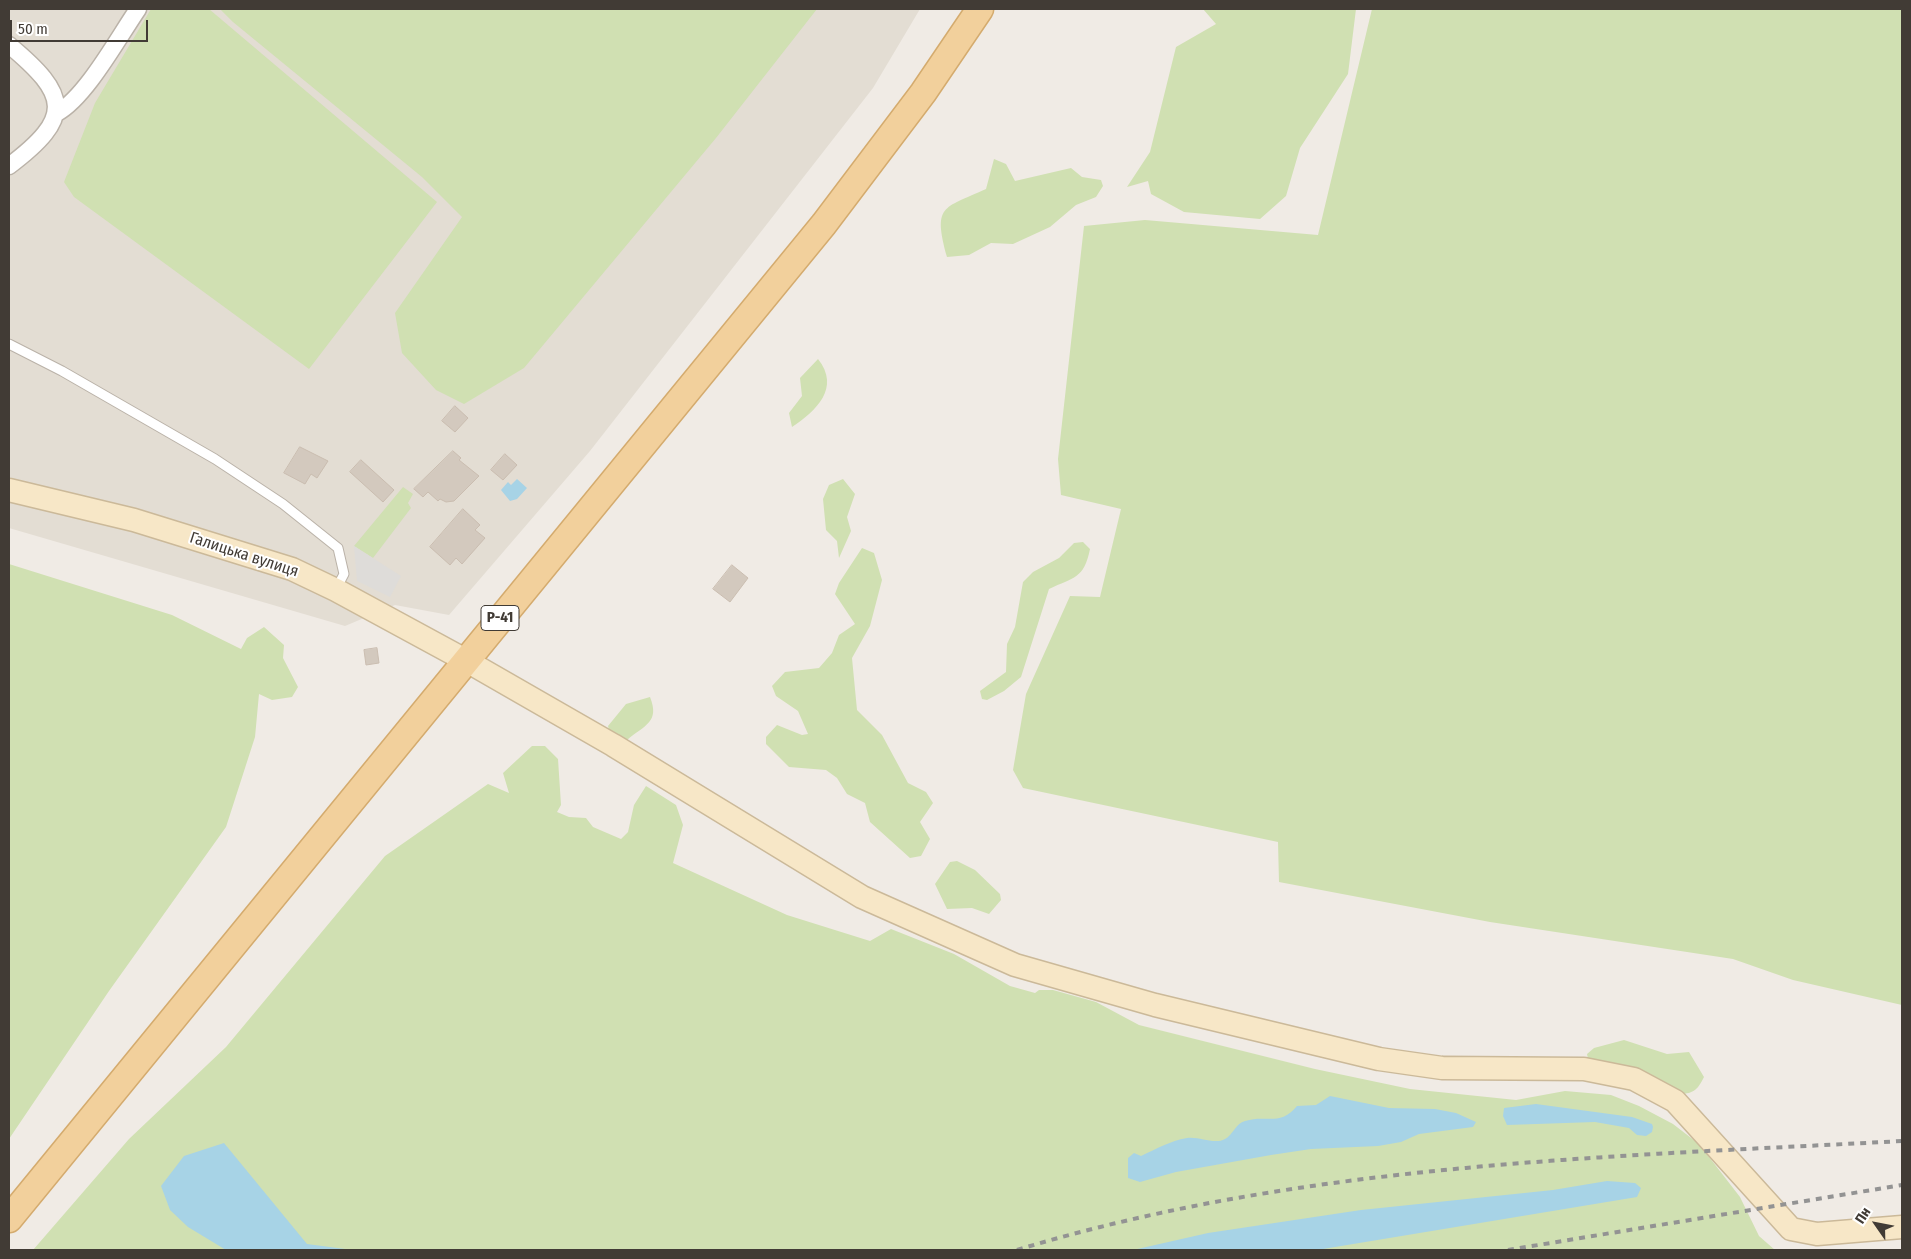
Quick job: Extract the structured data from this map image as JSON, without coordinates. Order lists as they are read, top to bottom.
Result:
{
  "streets": {
    "main road": ["Р-41"],
    "street": ["Галицька вулиця"]
  },
  "crossings": [
    ["Галицька вулиця", "Р-41"]
  ],
  "scale_bar": "50 m",
  "north": "top left"
}
